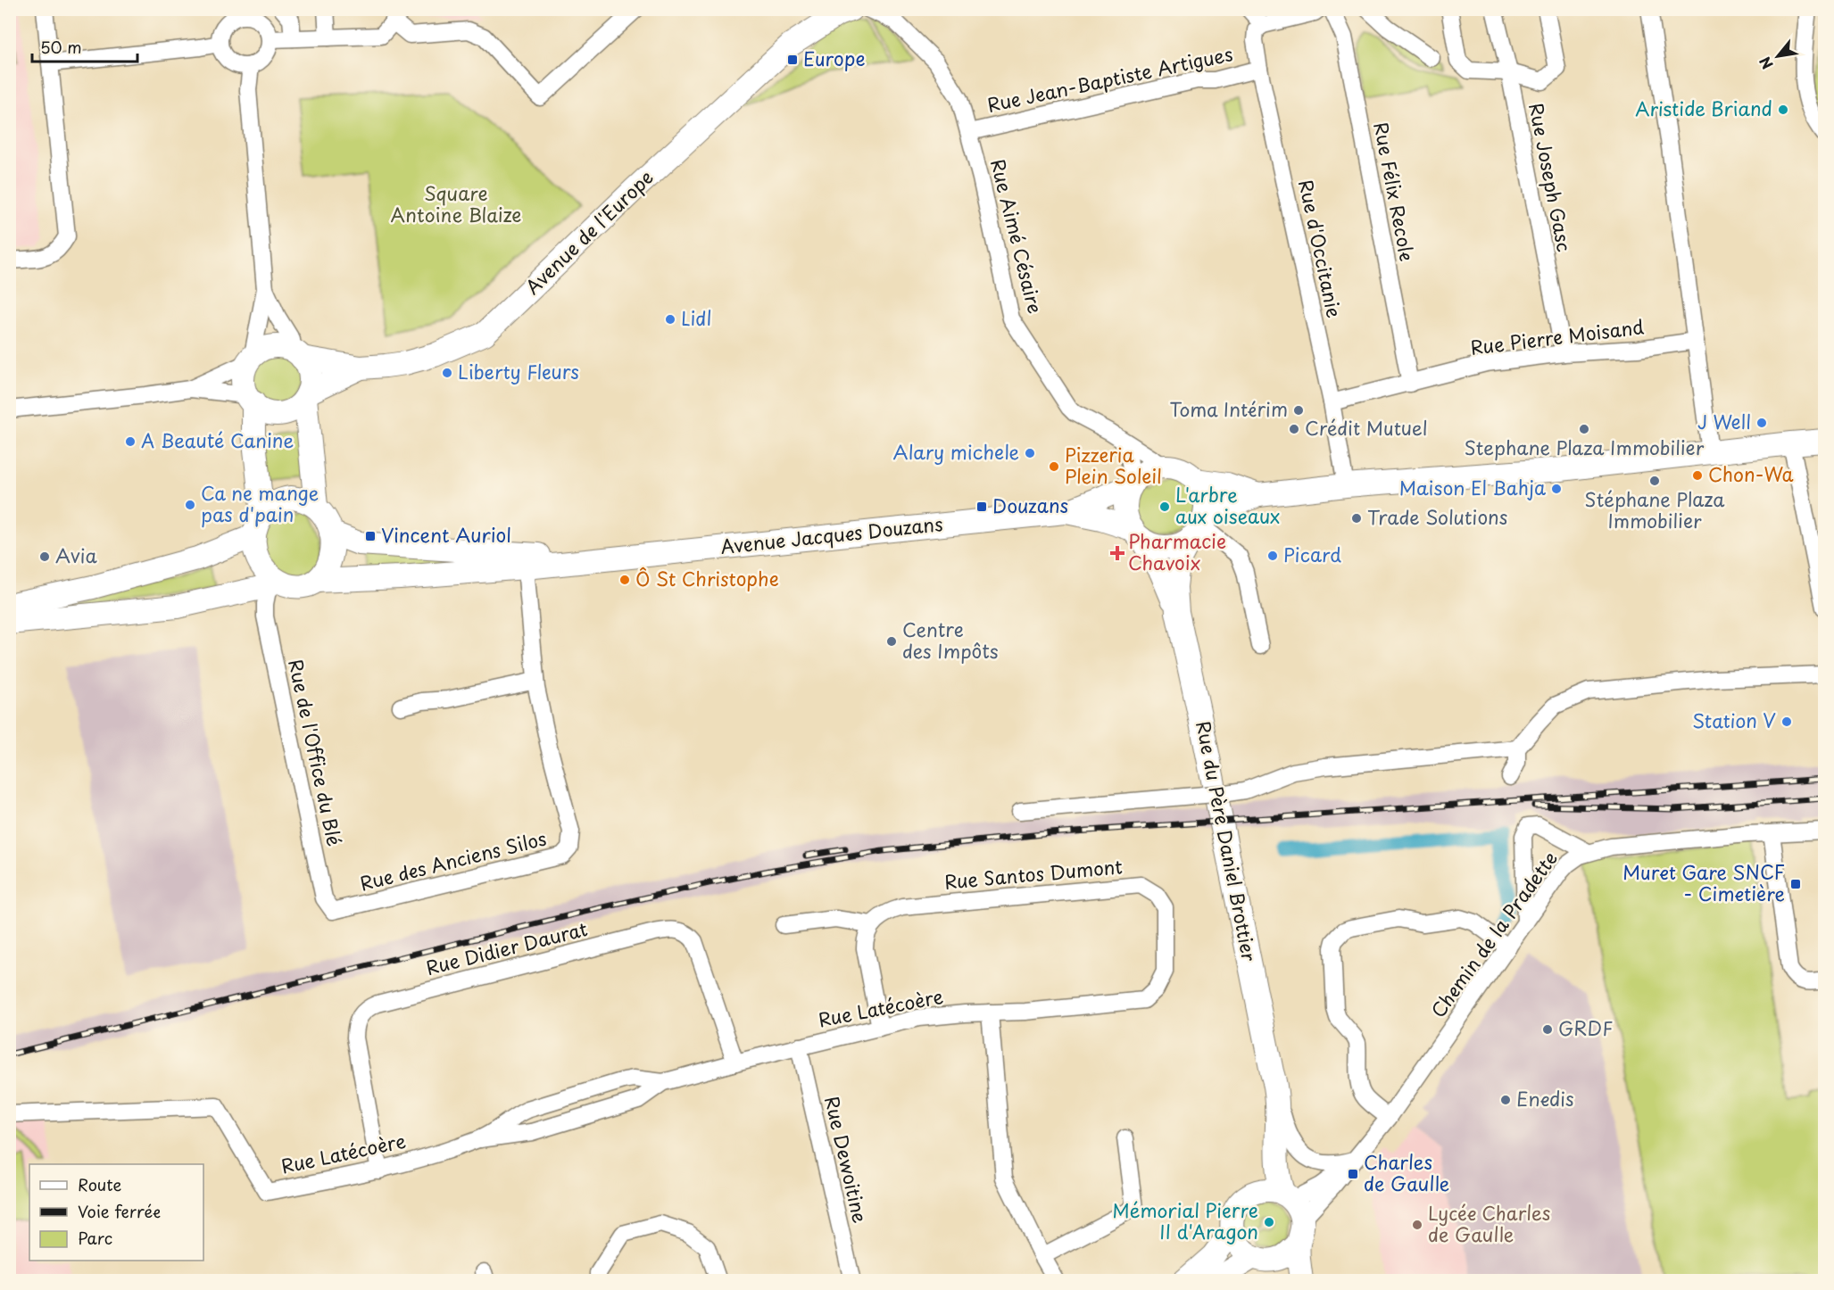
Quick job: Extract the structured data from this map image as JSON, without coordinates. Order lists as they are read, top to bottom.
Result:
{
  "streets": {
    "main road": ["Avenue de l'Europe", "Avenue Jacques Douzans", "Rue du Père Daniel Brottier"],
    "street": [
      "Rue Jean-Baptiste Artigues",
      "Rue Joseph Gasc",
      "Rue Félix Recole",
      "Rue Aimé Césaire",
      "Rue d'Occitanie",
      "Rue Pierre Moisand",
      "Rue de l'Office du Blé",
      "Rue des Anciens Silos",
      "Rue Santos Dumont",
      "Chemin de la Pradette",
      "Rue Didier Daurat",
      "Rue Latécoère",
      "Rue Dewoitine"
    ]
  },
  "crossings": [
    ["Rue Jean-Baptiste Artigues", "Rue Aimé Césaire"],
    ["Rue Jean-Baptiste Artigues", "Rue d'Occitanie"],
    ["Rue Joseph Gasc", "Rue Pierre Moisand"],
    ["Rue Félix Recole", "Rue Pierre Moisand"],
    ["Rue Aimé Césaire", "Avenue Jacques Douzans"],
    ["Rue Aimé Césaire", "Rue du Père Daniel Brottier"],
    ["Rue d'Occitanie", "Rue Pierre Moisand"],
    ["Avenue Jacques Douzans", "Rue de l'Office du Blé"],
    ["Avenue Jacques Douzans", "Rue du Père Daniel Brottier"],
    ["Avenue Jacques Douzans", "Rue des Anciens Silos"],
    ["Rue de l'Office du Blé", "Rue des Anciens Silos"],
    ["Rue du Père Daniel Brottier", "Chemin de la Pradette"],
    ["Rue Santos Dumont", "Rue Latécoère"],
    ["Rue Didier Daurat", "Rue Latécoère"],
    ["Rue Latécoère", "Rue Dewoitine"]
  ],
  "parks": ["Square Antoine Blaize"],
  "places": {
    "transit": [
      "Europe",
      "Douzans",
      "Vincent Auriol",
      "Muret Gare SNCF - Cimetière",
      "Charles de Gaulle"
    ],
    "other": [
      "Aristide Briand",
      "Lidl",
      "Liberty Fleurs",
      "Toma Intérim",
      "J Well",
      "Crédit Mutuel",
      "Stephane Plaza Immobilier",
      "A Beauté Canine",
      "Alary michele",
      "Pizzeria Plein Soleil",
      "Chon-Wa",
      "Stéphane Plaza Immobilier",
      "Maison El Bahja",
      "Ca ne mange pas d'pain",
      "L'arbre aux oiseaux",
      "Trade Solutions",
      "Picard",
      "Avia",
      "Ô St Christophe",
      "Centre des Impôts",
      "Station V",
      "GRDF",
      "Enedis",
      "Mémorial Pierre II d'Aragon",
      "Lycée Charles de Gaulle"
    ],
    "health": ["Pharmacie Chavoix"]
  },
  "legend": ["Route", "Voie ferrée", "Parc"],
  "scale_bar": "50 m",
  "north": "bottom left"
}
